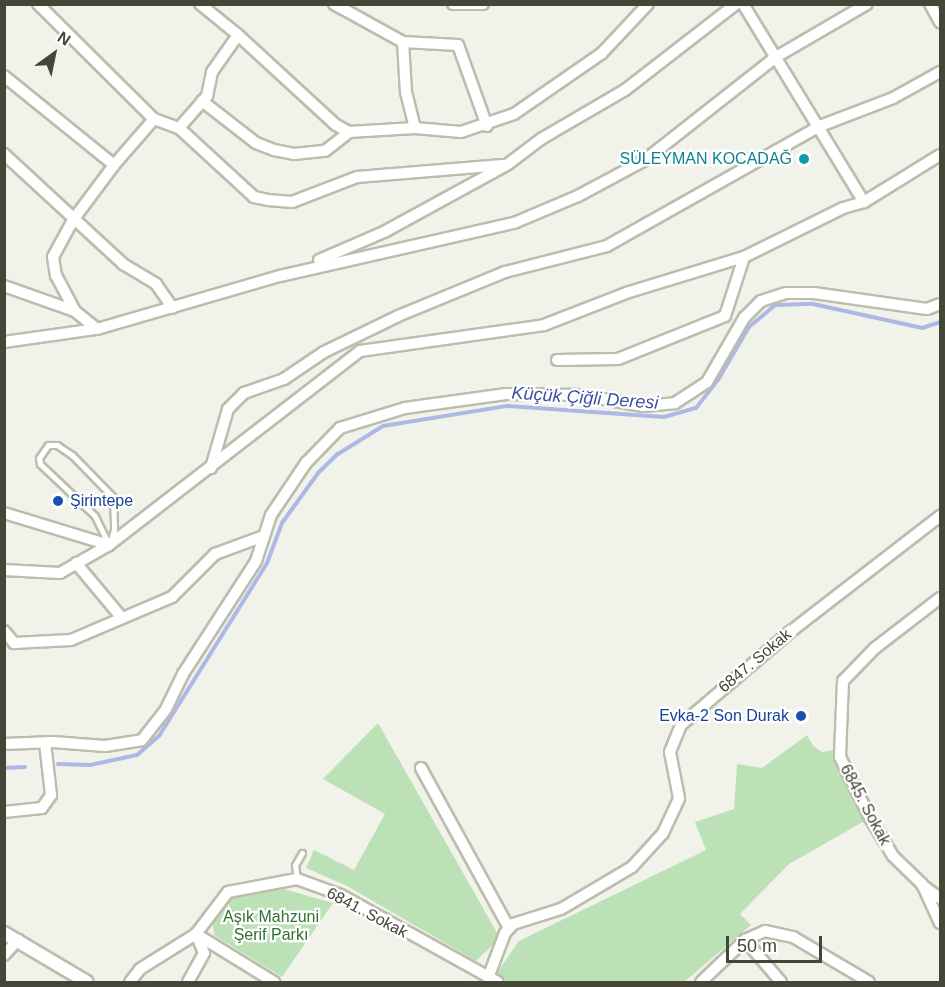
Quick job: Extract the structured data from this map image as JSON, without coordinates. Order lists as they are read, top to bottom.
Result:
{
  "streets": {
    "street": ["6847. Sokak", "6845. Sokak", "6841. Sokak"]
  },
  "water": ["Küçük Çiğli Deresi"],
  "parks": ["Aşık Mahzuni Şerif Parkı"],
  "places": ["SÜLEYMAN KOCADAĞ", "Şirintepe", "Evka-2 Son Durak"],
  "scale_bar": "50 m",
  "north": "top right"
}
